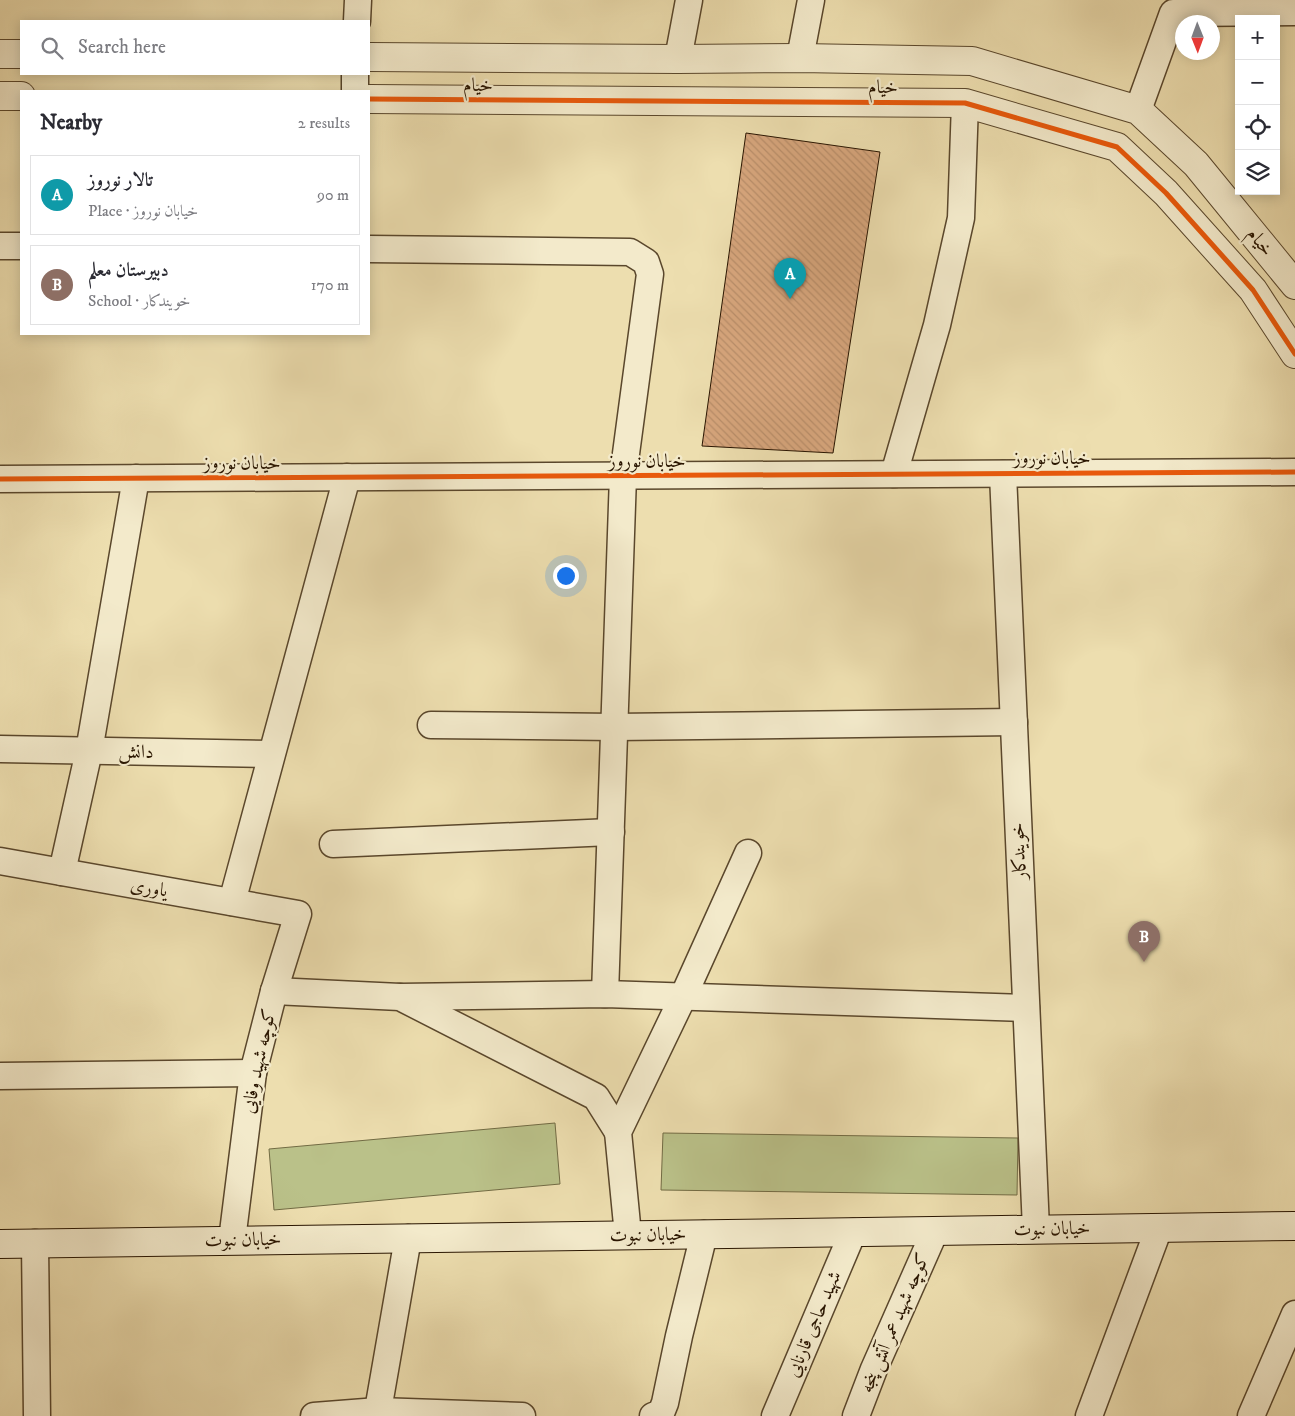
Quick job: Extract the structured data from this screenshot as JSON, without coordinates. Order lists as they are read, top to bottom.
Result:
{
  "streets": {
    "street": [
      "خیام",
      "خیابان نوروز",
      "دانش",
      "خویندکار",
      "یاوری",
      "کوچه شهید وفایی",
      "خیابان نبوت",
      "کوچه شهید عمر آتش پنجه",
      "شهید حاجی قارنایی"
    ]
  },
  "crossings": [
    ["خیابان نوروز", "خویندکار"],
    ["خویندکار", "خیابان نبوت"],
    ["یاوری", "کوچه شهید وفایی"],
    ["کوچه شهید وفایی", "خیابان نبوت"],
    ["خیابان نبوت", "کوچه شهید عمر آتش پنجه"],
    ["خیابان نبوت", "شهید حاجی قارنایی"]
  ],
  "north": "bottom",
  "page": {
    "map_buttons": ["+", "−"],
    "search": "Search here",
    "heading": ["Nearby", "2 results"],
    "list": [
      {
        "mark": "A",
        "name": "تالار نوروز",
        "note": "Place · خیابان نوروز",
        "value": "90 m"
      },
      {
        "mark": "B",
        "name": "دبیرستان معلم",
        "note": "School · خویندکار",
        "value": "170 m"
      }
    ],
    "pins": ["A", "B"]
  }
}
